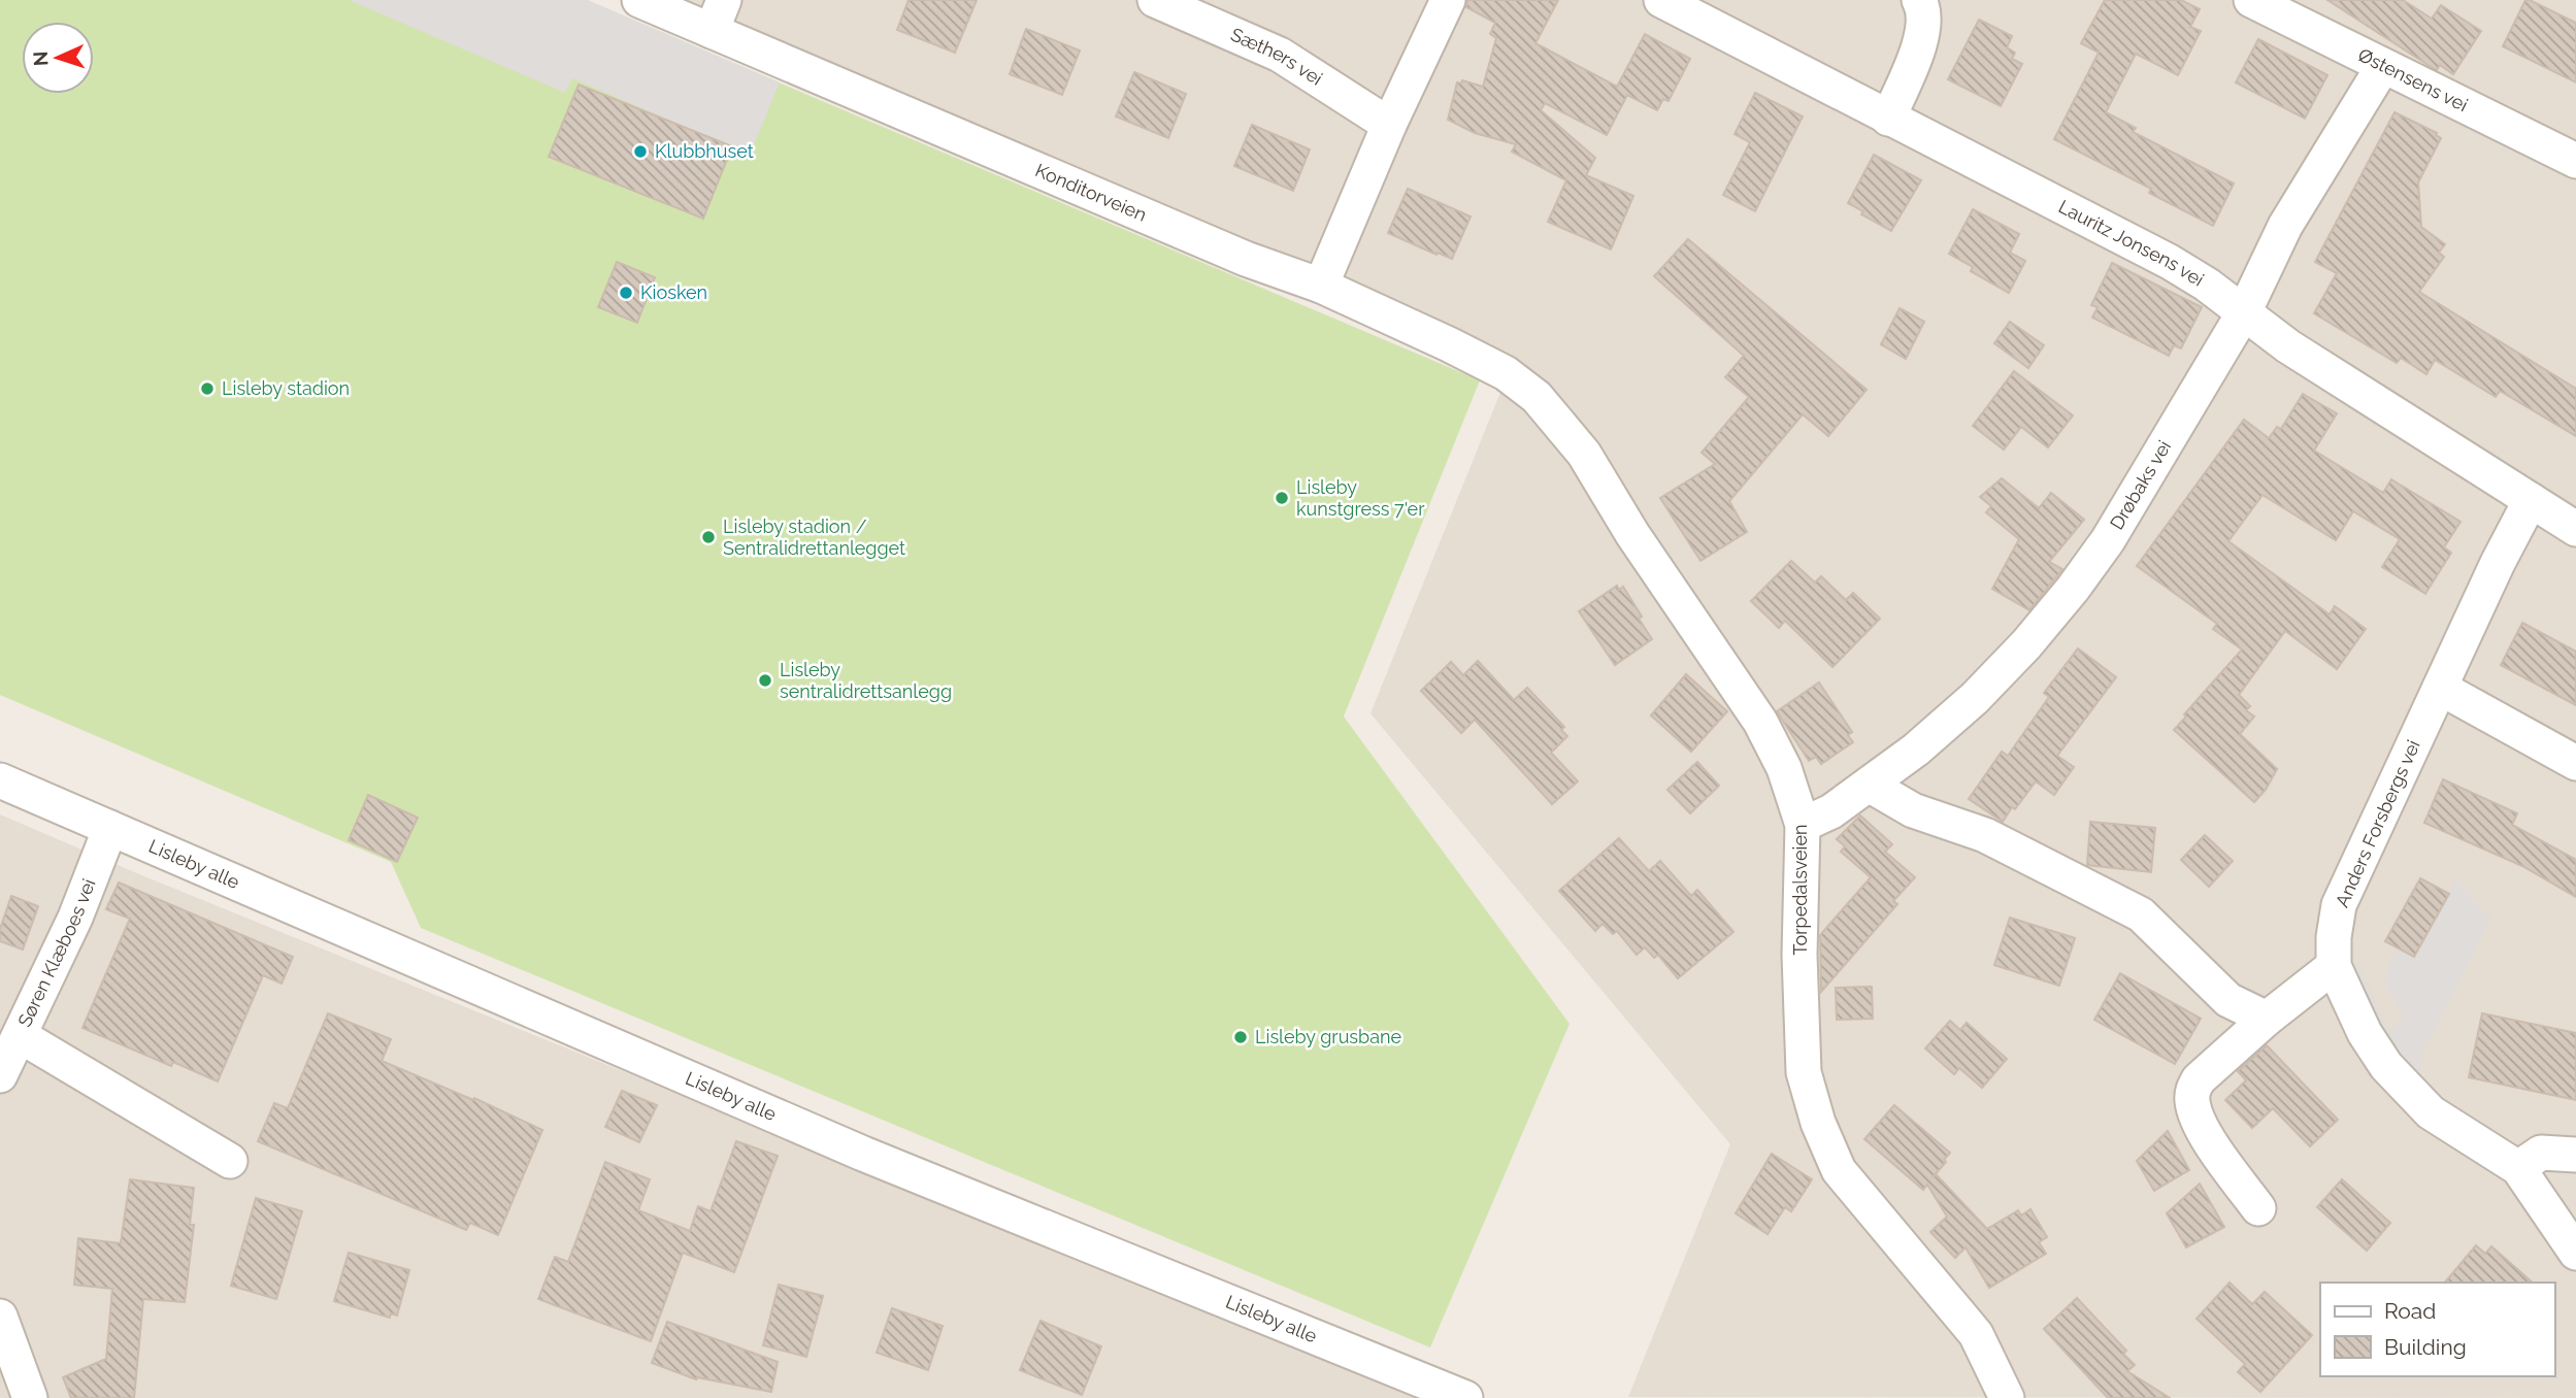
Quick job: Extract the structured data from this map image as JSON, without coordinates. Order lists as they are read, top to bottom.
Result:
{
  "streets": {
    "street": [
      "Sæthers vei",
      "Østensens vei",
      "Konditorveien",
      "Lauritz Jonsens vei",
      "Drøbaks vei",
      "Anders Forsbergs vei",
      "Lisleby alle",
      "Torpedalsveien",
      "Søren Klæboes vei"
    ]
  },
  "crossings": [
    ["Østensens vei", "Drøbaks vei"],
    ["Konditorveien", "Torpedalsveien"],
    ["Lauritz Jonsens vei", "Drøbaks vei"],
    ["Lauritz Jonsens vei", "Anders Forsbergs vei"],
    ["Drøbaks vei", "Torpedalsveien"],
    ["Lisleby alle", "Søren Klæboes vei"]
  ],
  "places": [
    "Klubbhuset",
    "Kiosken",
    "Lisleby stadion",
    "Lisleby kunstgress 7'er",
    "Lisleby stadion / Sentralidrettanlegget",
    "Lisleby sentralidrettsanlegg",
    "Lisleby grusbane"
  ],
  "legend": ["Road", "Building"],
  "north": "left"
}
